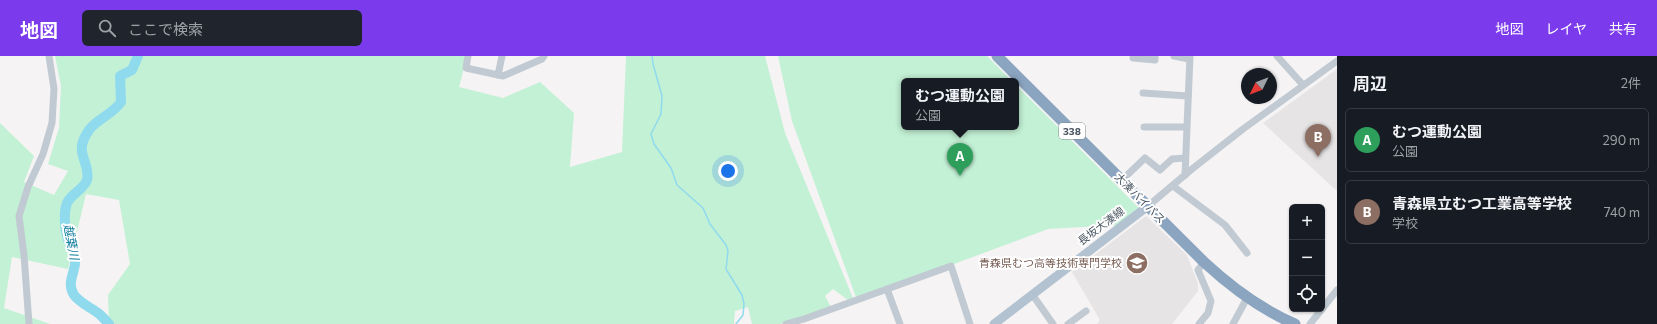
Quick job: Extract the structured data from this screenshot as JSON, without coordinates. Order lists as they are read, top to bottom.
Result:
{
  "streets": {
    "highway": ["338", "大湊バイパス"],
    "main road": ["長坂大湊線"]
  },
  "crossings": [
    ["大湊バイパス", "長坂大湊線"]
  ],
  "water": ["越葉川"],
  "places": {
    "school or university": ["青森県むつ高等技術専門学校"]
  },
  "north": "bottom left",
  "page": {
    "header": "地図",
    "search": "ここで検索",
    "nav": ["地図", "レイヤ", "共有"],
    "heading": ["周辺", "2件"],
    "popup": ["むつ運動公園", "公園"],
    "list": [
      {
        "mark": "A",
        "name": "むつ運動公園",
        "note": "公園",
        "value": "290 m"
      },
      {
        "mark": "B",
        "name": "青森県立むつ工業高等学校",
        "note": "学校",
        "value": "740 m"
      }
    ],
    "pins": ["B", "A"],
    "map_buttons": ["+", "−"]
  }
}
